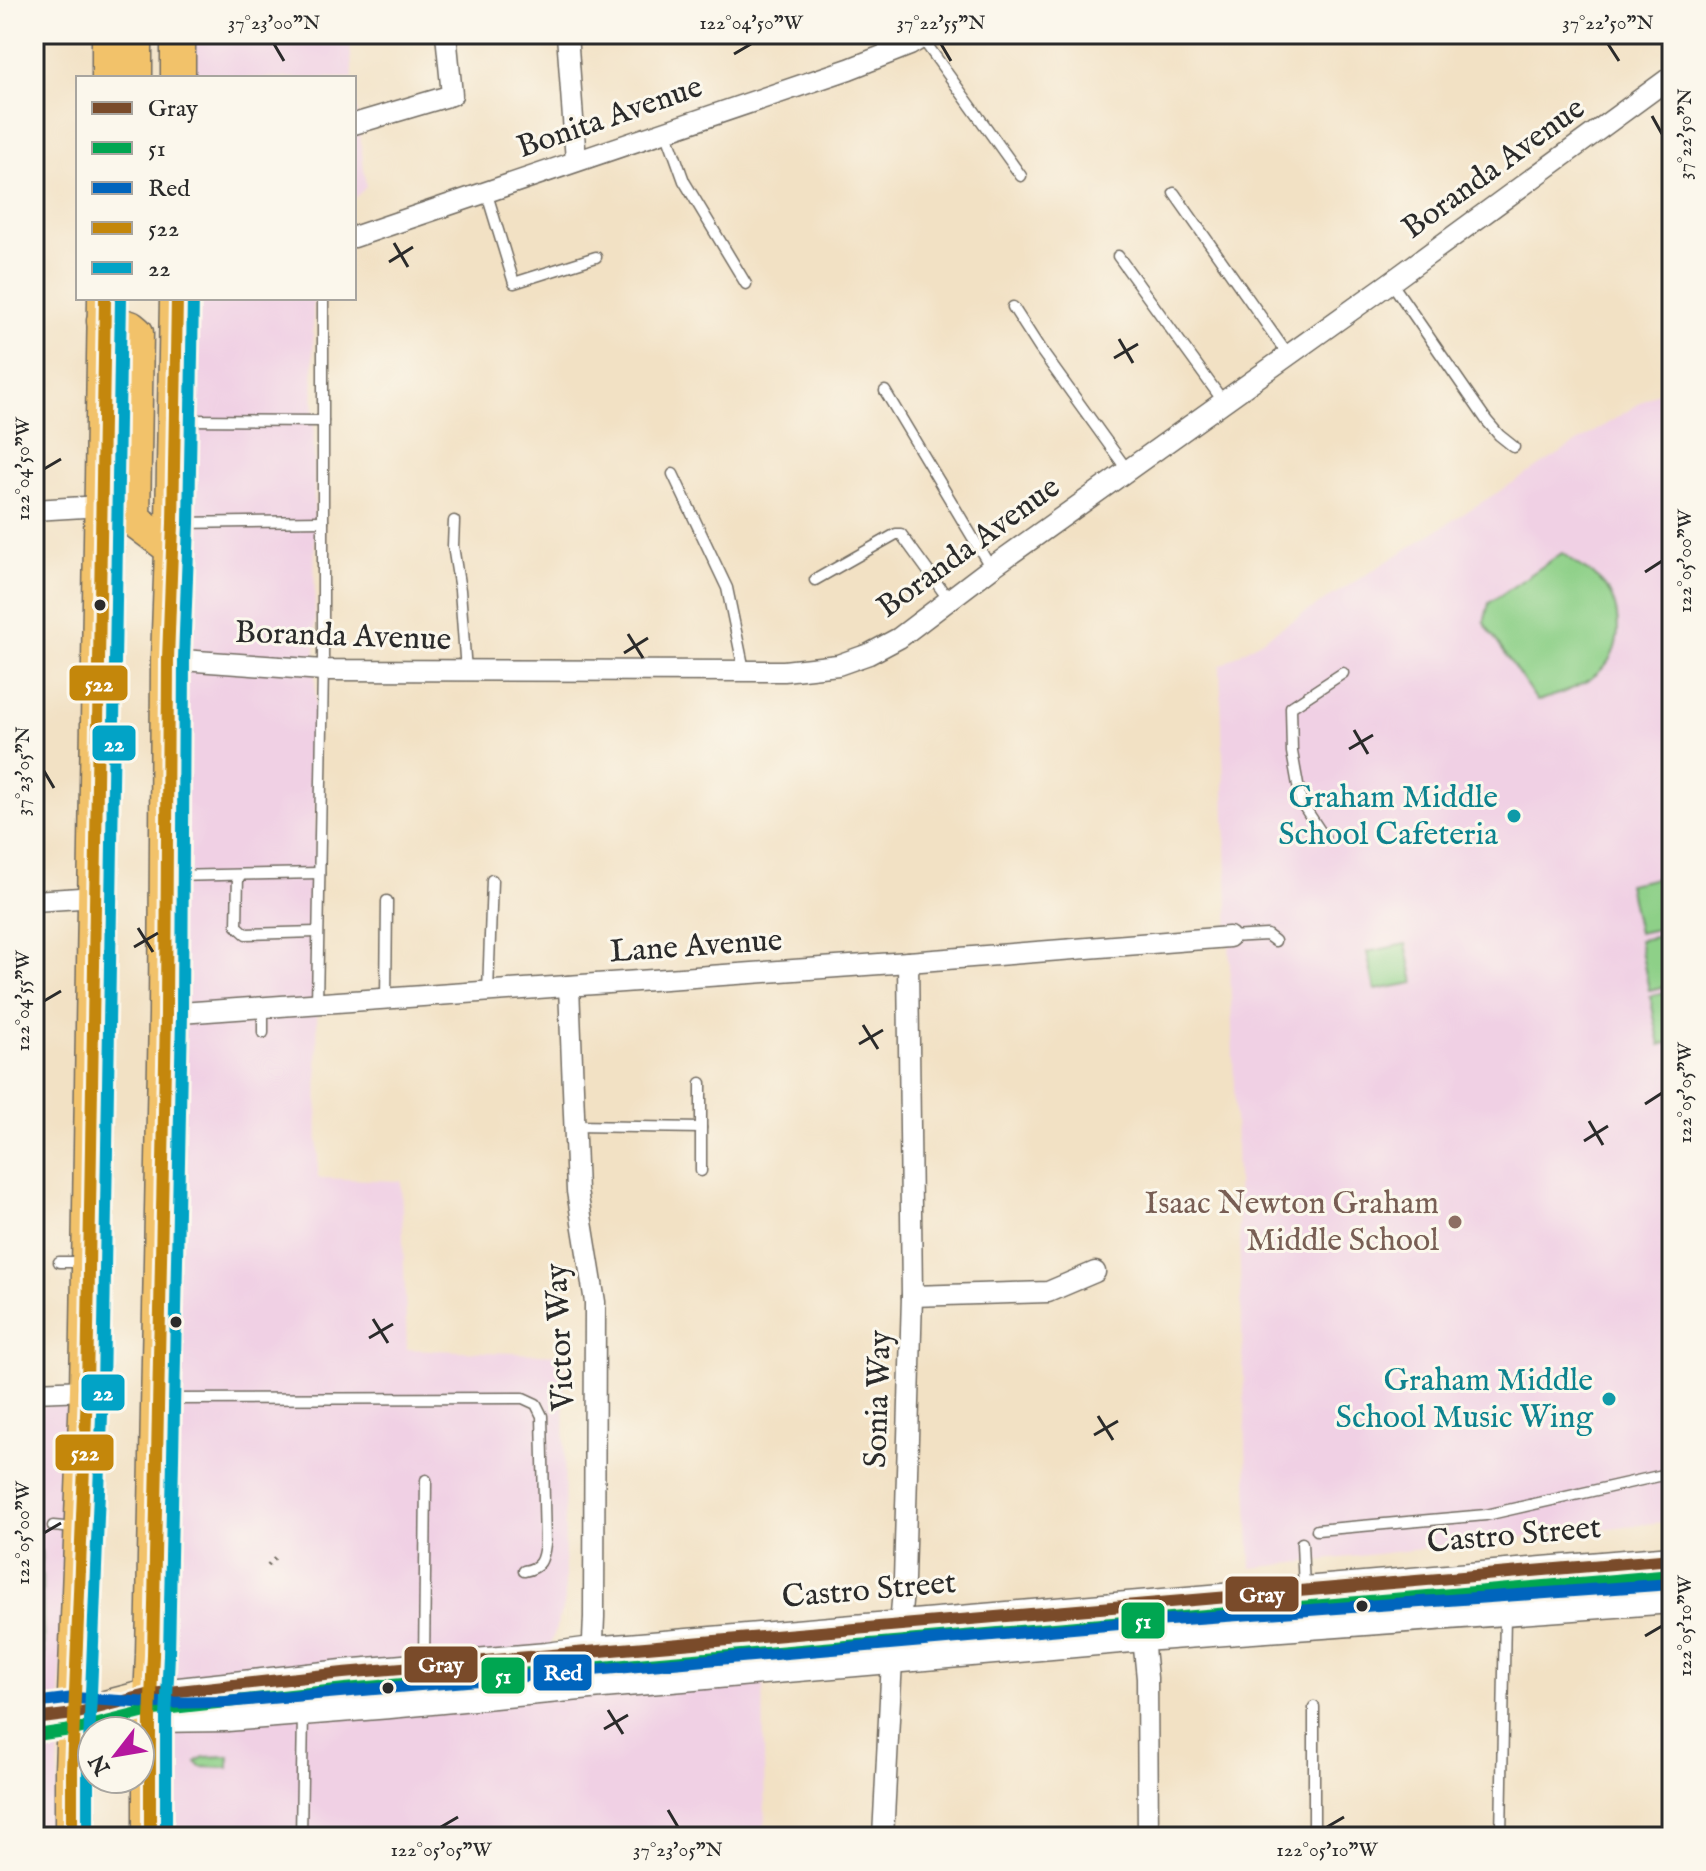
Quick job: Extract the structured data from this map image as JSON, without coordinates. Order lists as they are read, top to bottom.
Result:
{
  "streets": {
    "main road": ["Castro Street"],
    "street": [
      "Bonita Avenue",
      "Boranda Avenue",
      "Lane Avenue",
      "Victor Way",
      "Sonia Way"
    ]
  },
  "crossings": [
    ["Lane Avenue", "Victor Way"],
    ["Lane Avenue", "Sonia Way"],
    ["Victor Way", "Castro Street"],
    ["Sonia Way", "Castro Street"]
  ],
  "places": ["Graham Middle School Cafeteria", "Isaac Newton Graham Middle School", "Graham Middle School Music Wing"],
  "lines": [
    "transit line 522",
    "transit line 22",
    "transit line Gray",
    "transit line 51",
    "transit line Red"
  ],
  "legend": [
    "Gray",
    "51",
    "Red",
    "522",
    "22"
  ],
  "north": "bottom left",
  "coordinates": [
    "37°23'00\"N",
    "122°04'50\"W",
    "37°22'55\"N",
    "37°22'50\"N",
    "122°05'00\"W",
    "37°23'05\"N",
    "122°04'55\"W",
    "122°05'05\"W",
    "122°05'10\"W"
  ]
}
